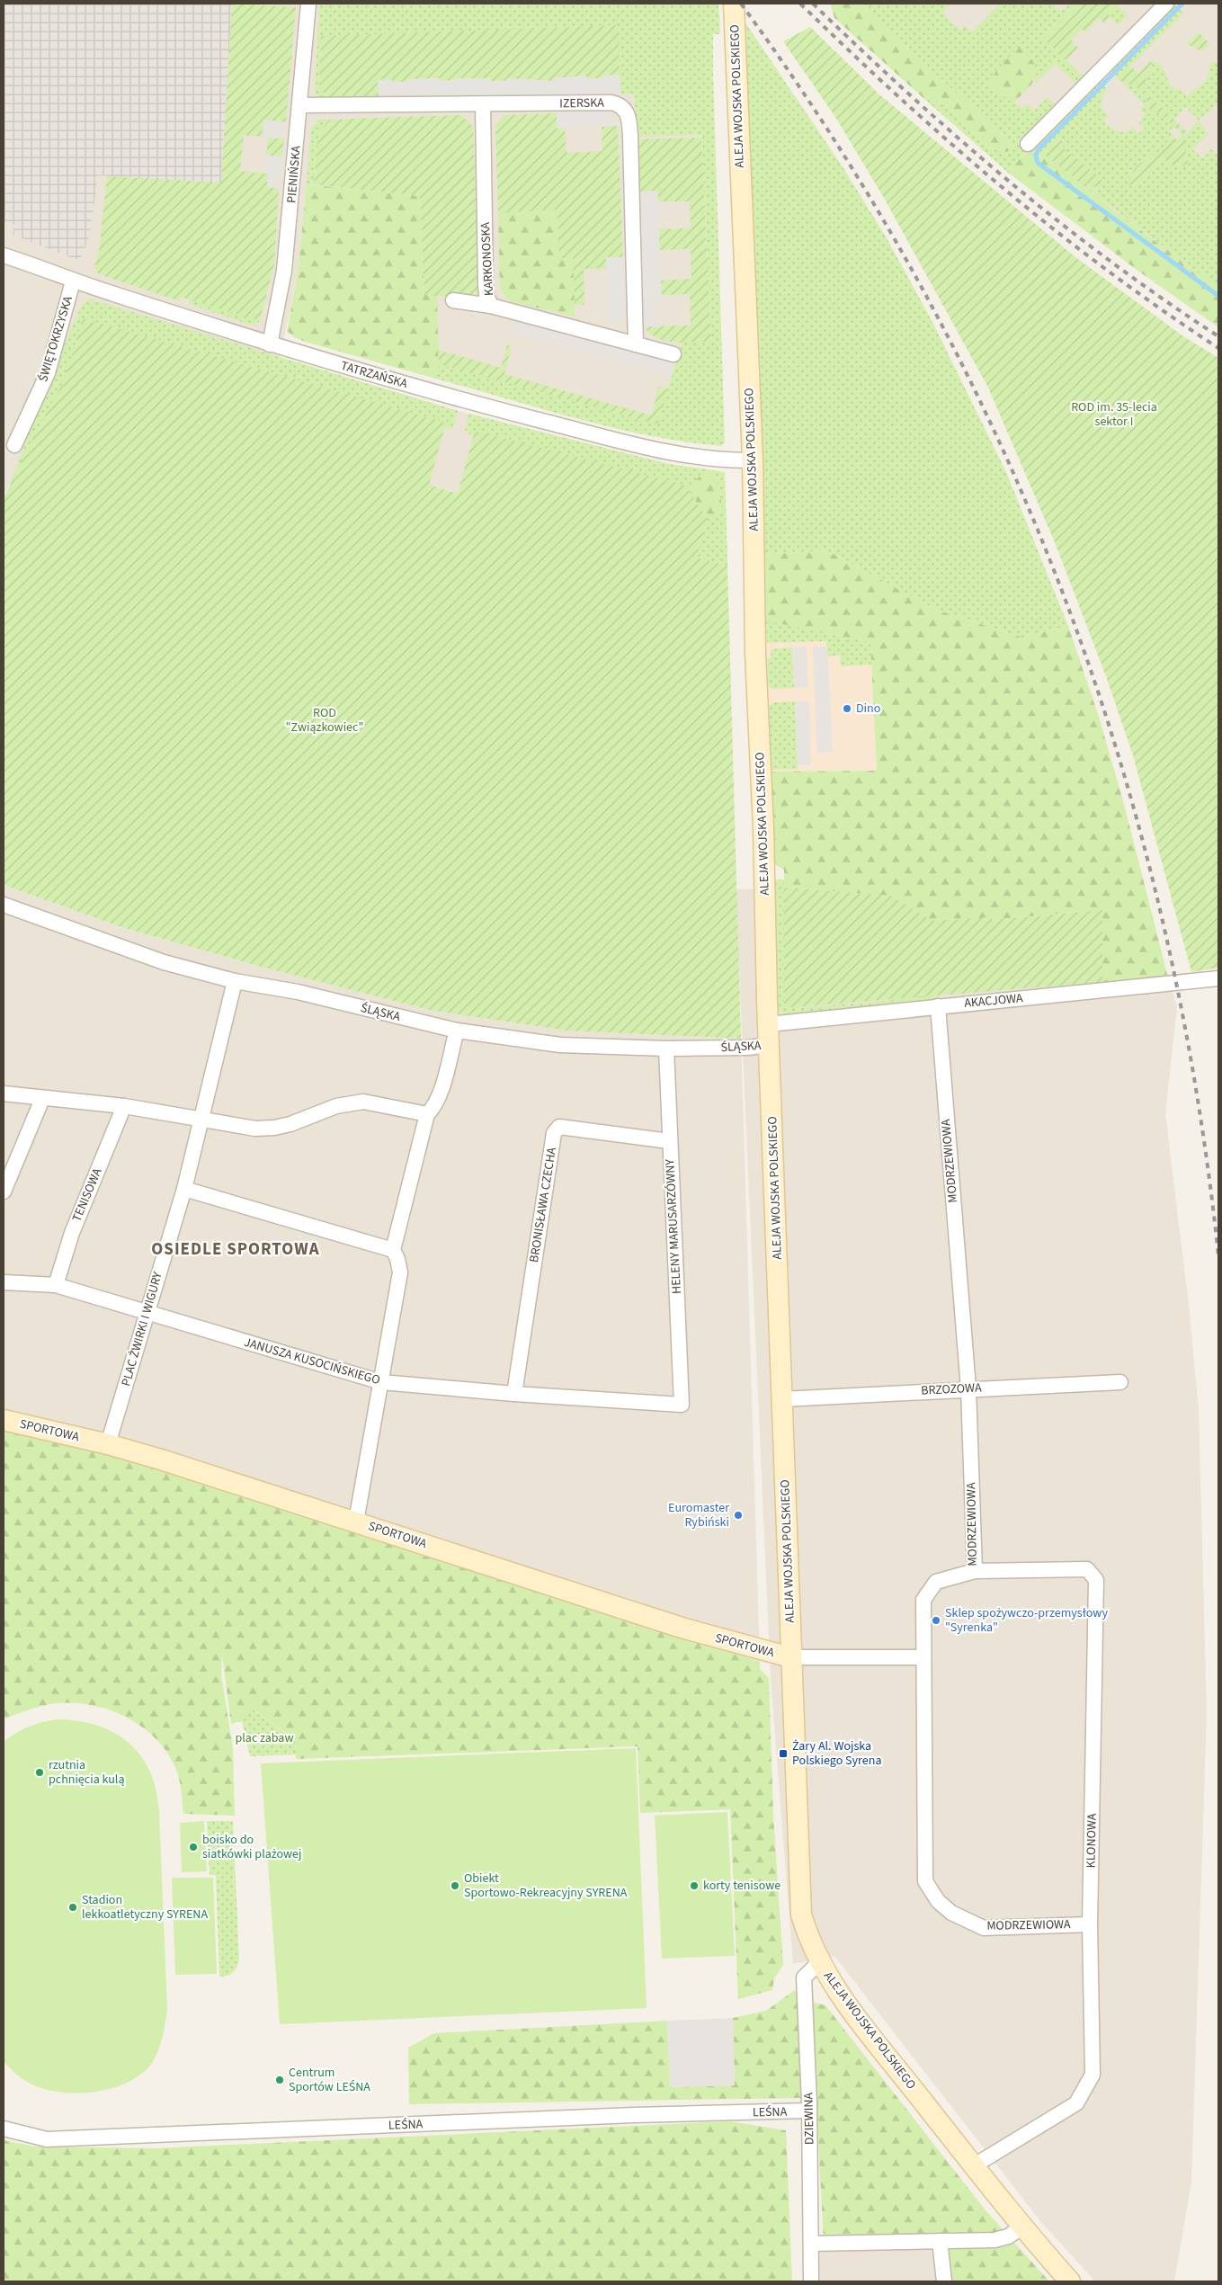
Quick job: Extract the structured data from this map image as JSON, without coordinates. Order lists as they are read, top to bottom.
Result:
{
  "streets": {
    "street": [
      "ALEJA WOJSKA POLSKIEGO",
      "IZERSKA",
      "PIENIŃSKA",
      "KARKONOSKA",
      "ŚWIĘTOKRZYSKA",
      "TATRZAŃSKA",
      "AKACJOWA",
      "ŚLĄSKA",
      "MODRZEWIOWA",
      "TENISOWA",
      "BRONISŁAWA CZECHA",
      "HELENY MARUSARZÓWNY",
      "PLAC ŻWIRKI I WIGURY",
      "JANUSZA KUSOCIŃSKIEGO",
      "BRZOZOWA",
      "SPORTOWA",
      "KLONOWA",
      "LEŚNA",
      "DZIEWINA"
    ]
  },
  "crossings": [
    ["ALEJA WOJSKA POLSKIEGO", "TATRZAŃSKA"],
    ["ALEJA WOJSKA POLSKIEGO", "AKACJOWA"],
    ["ALEJA WOJSKA POLSKIEGO", "ŚLĄSKA"],
    ["ALEJA WOJSKA POLSKIEGO", "BRZOZOWA"],
    ["ALEJA WOJSKA POLSKIEGO", "SPORTOWA"],
    ["ALEJA WOJSKA POLSKIEGO", "KLONOWA"],
    ["ALEJA WOJSKA POLSKIEGO", "DZIEWINA"],
    ["IZERSKA", "PIENIŃSKA"],
    ["IZERSKA", "KARKONOSKA"],
    ["PIENIŃSKA", "TATRZAŃSKA"],
    ["ŚWIĘTOKRZYSKA", "TATRZAŃSKA"],
    ["AKACJOWA", "MODRZEWIOWA"],
    ["ŚLĄSKA", "HELENY MARUSARZÓWNY"],
    ["ŚLĄSKA", "PLAC ŻWIRKI I WIGURY"],
    ["MODRZEWIOWA", "BRZOZOWA"],
    ["MODRZEWIOWA", "KLONOWA"],
    ["TENISOWA", "JANUSZA KUSOCIŃSKIEGO"],
    ["BRONISŁAWA CZECHA", "HELENY MARUSARZÓWNY"],
    ["BRONISŁAWA CZECHA", "JANUSZA KUSOCIŃSKIEGO"],
    ["HELENY MARUSARZÓWNY", "JANUSZA KUSOCIŃSKIEGO"],
    ["PLAC ŻWIRKI I WIGURY", "JANUSZA KUSOCIŃSKIEGO"],
    ["PLAC ŻWIRKI I WIGURY", "SPORTOWA"],
    ["LEŚNA", "DZIEWINA"]
  ],
  "districts": ["OSIEDLE SPORTOWA"],
  "parks": ["ROD im. 35-lecia sektor I", "ROD \"Związkowiec\"", "plac zabaw"],
  "places": {
    "other": [
      "Dino",
      "Euromaster Rybiński",
      "Sklep spożywczo-przemysłowy \"Syrenka\"",
      "rzutnia pchnięcia kulą",
      "boisko do siatkówki plażowej",
      "Obiekt Sportowo-Rekreacyjny SYRENA",
      "korty tenisowe",
      "Stadion lekkoatletyczny SYRENA",
      "Centrum Sportów LEŚNA"
    ],
    "transit": ["Żary Al. Wojska Polskiego Syrena"]
  }
}
